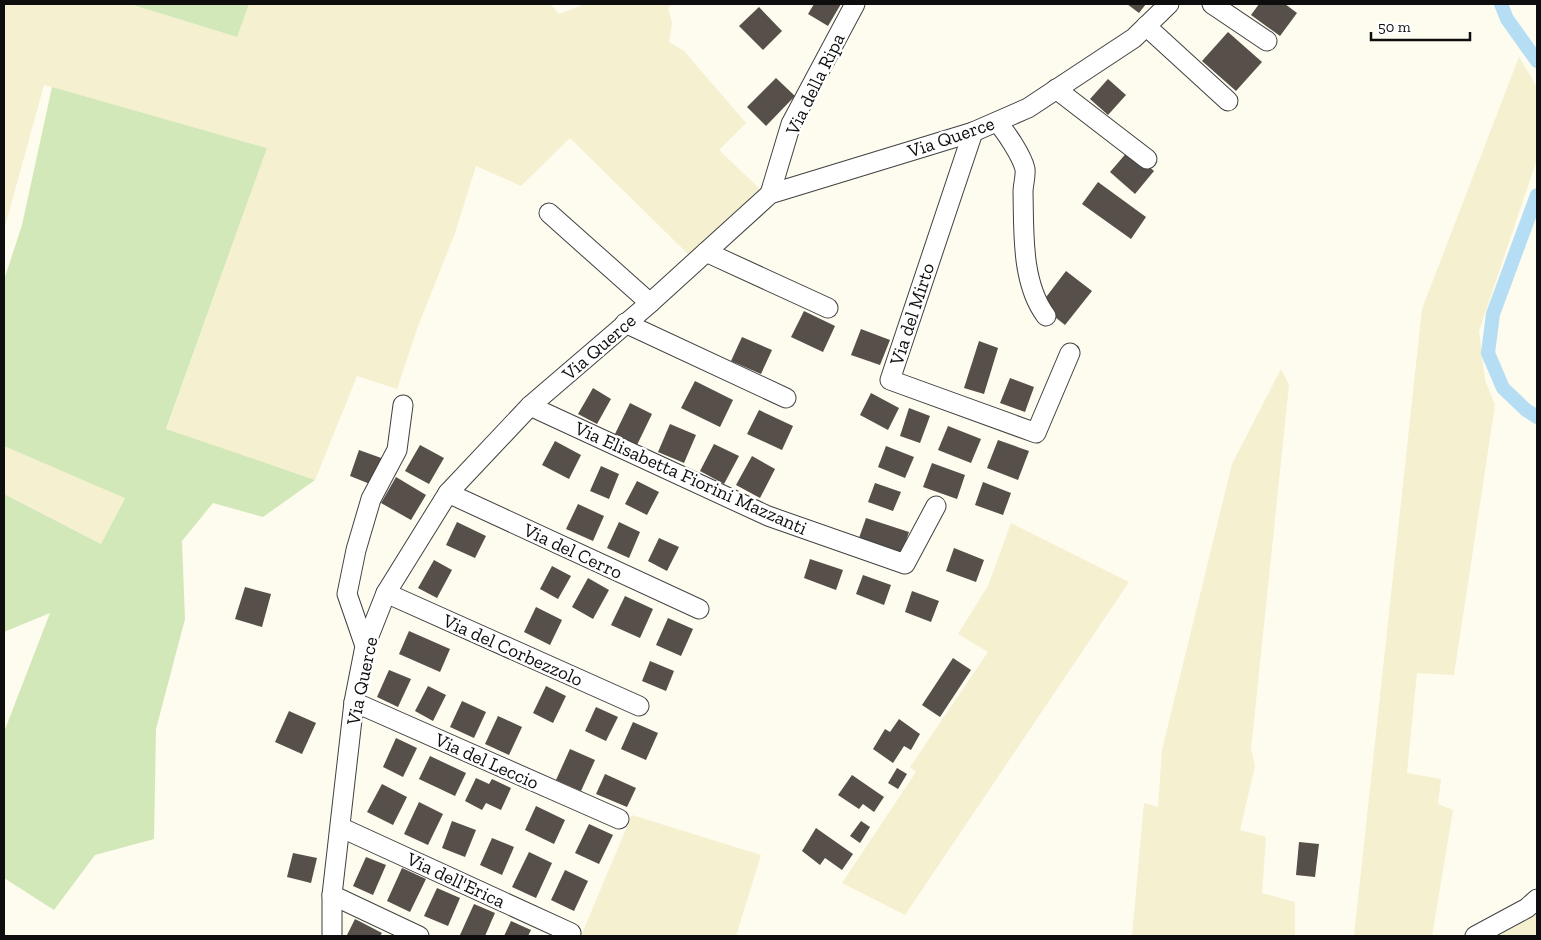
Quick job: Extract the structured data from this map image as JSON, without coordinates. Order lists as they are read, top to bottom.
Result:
{
  "streets": {
    "street": [
      "Via della Ripa",
      "Via Querce",
      "Via del Mirto",
      "Via Elisabetta Fiorini Mazzanti",
      "Via del Cerro",
      "Via del Corbezzolo",
      "Via del Leccio",
      "Via dell'Erica"
    ]
  },
  "crossings": [
    ["Via della Ripa", "Via Querce"],
    ["Via Querce", "Via del Mirto"],
    ["Via Querce", "Via Elisabetta Fiorini Mazzanti"],
    ["Via Querce", "Via del Cerro"],
    ["Via Querce", "Via del Corbezzolo"],
    ["Via Querce", "Via del Leccio"],
    ["Via Querce", "Via dell'Erica"]
  ],
  "scale_bar": "50 m"
}
